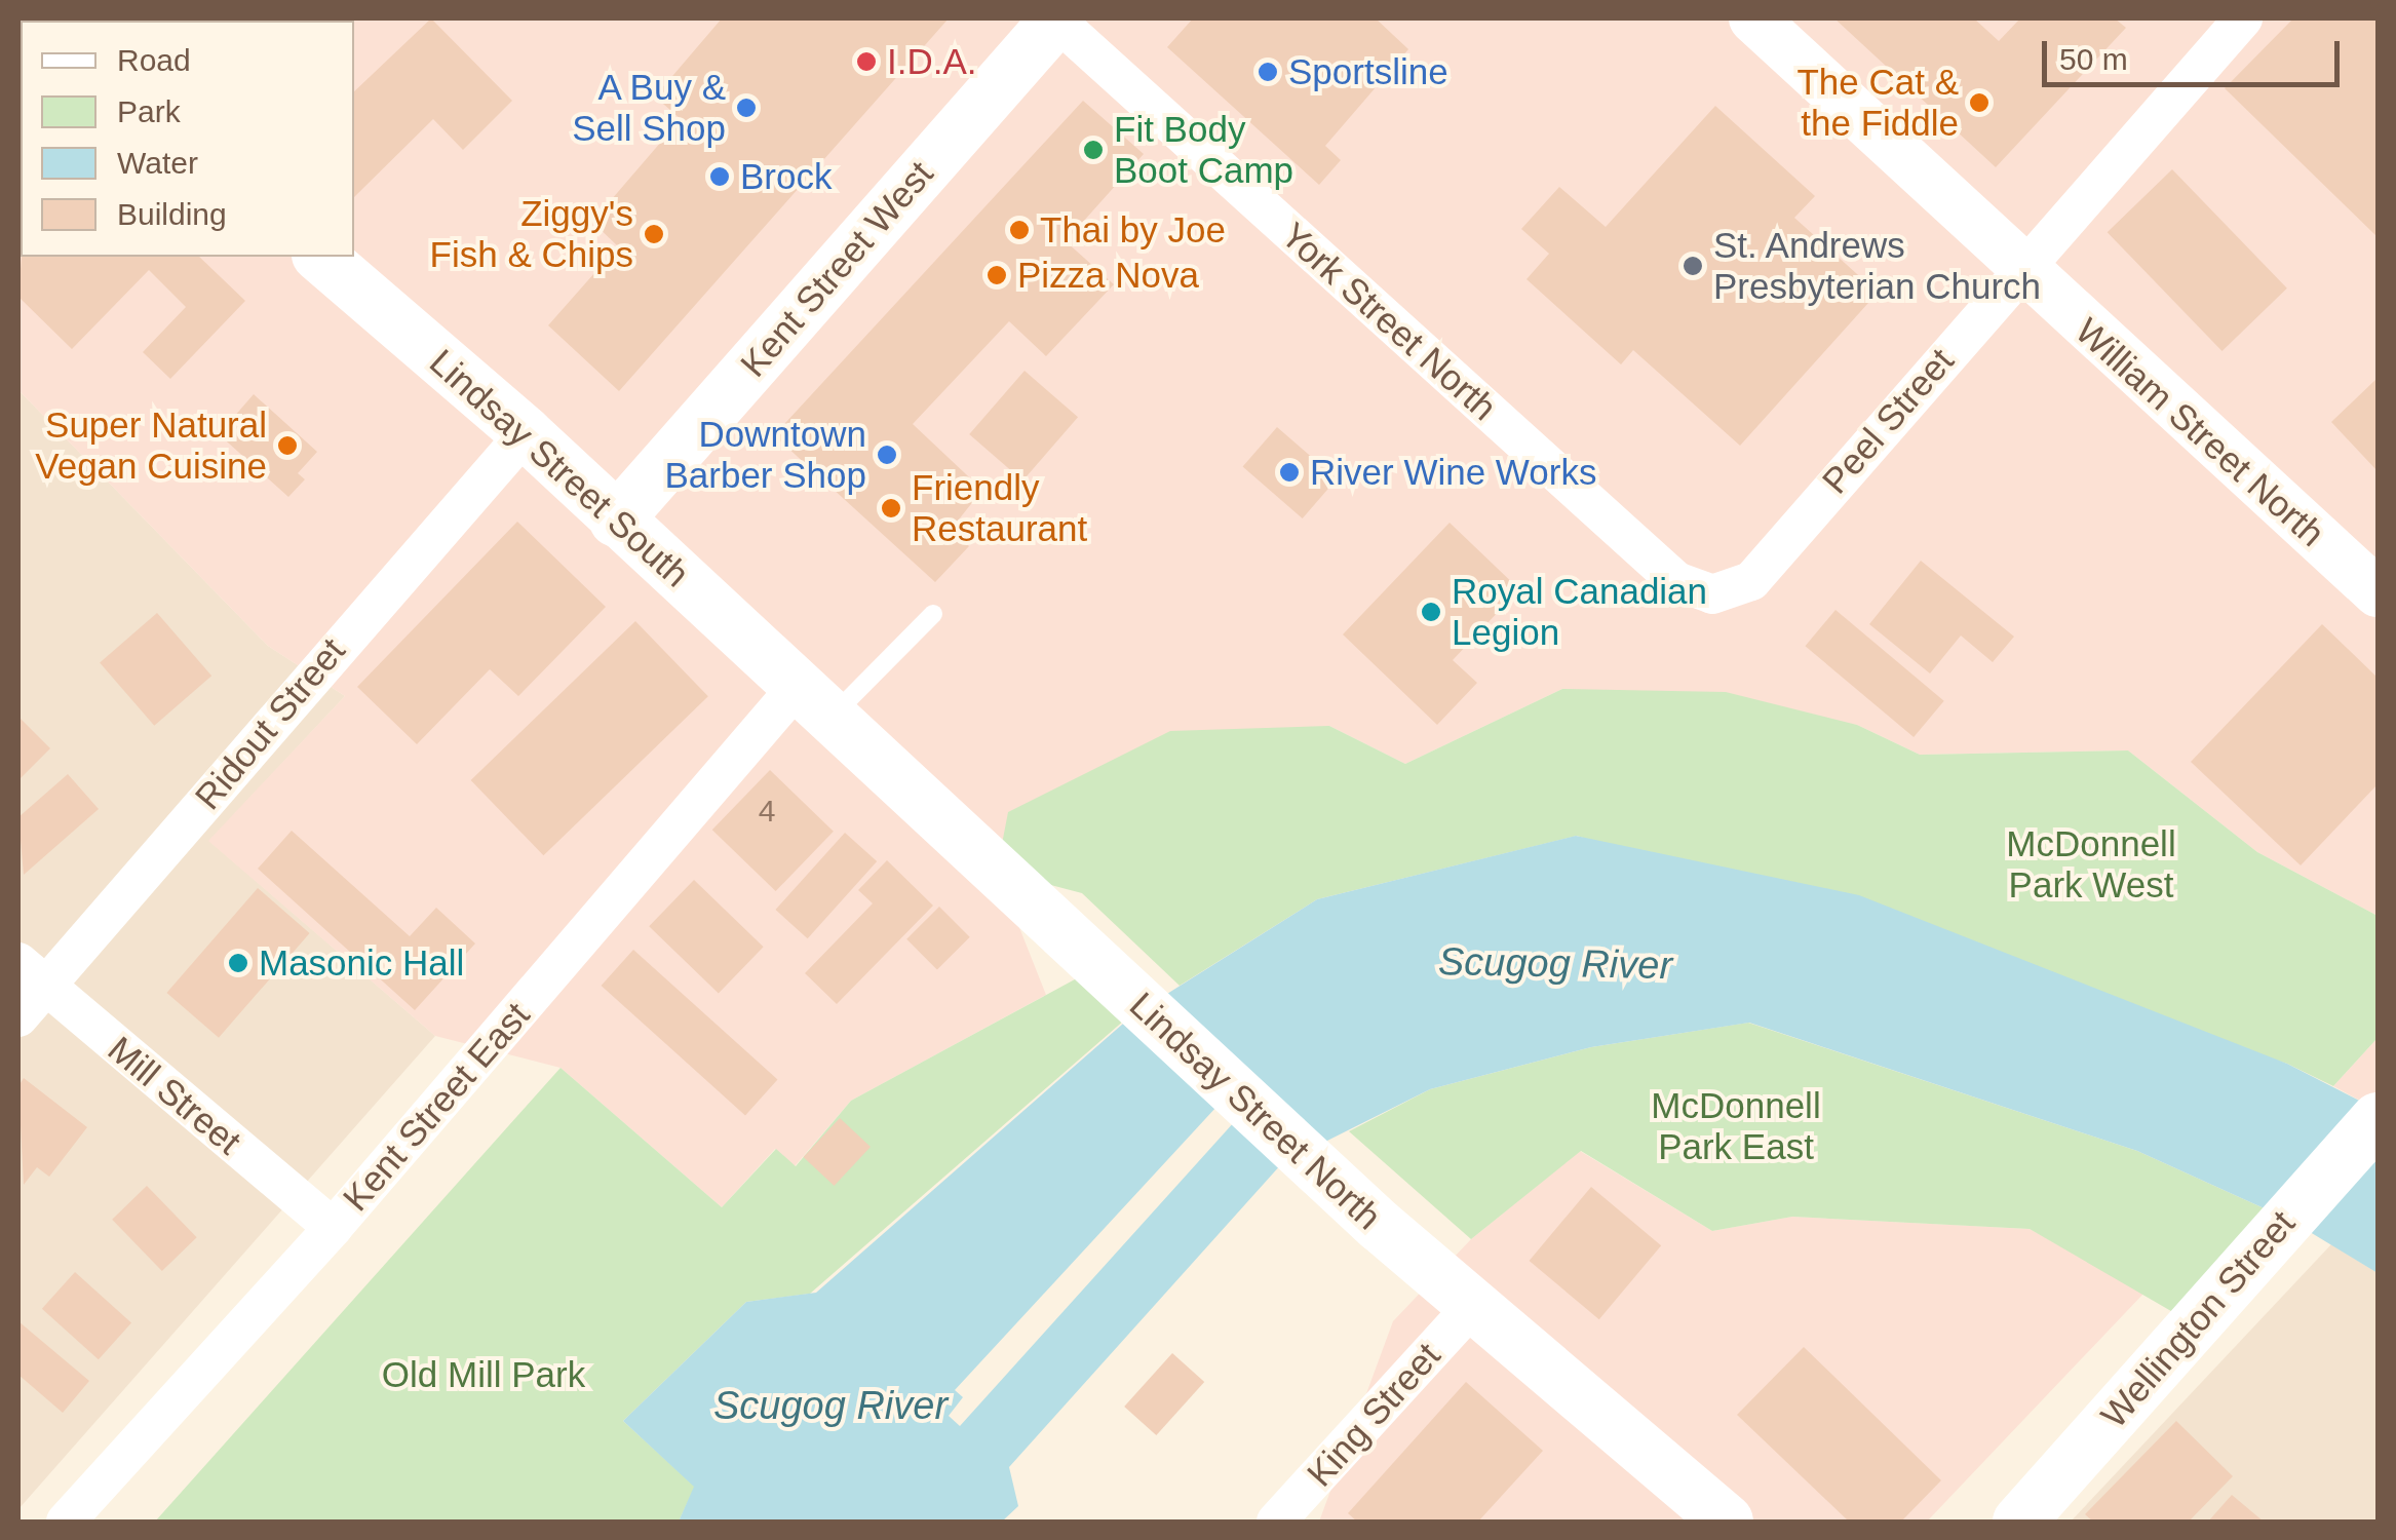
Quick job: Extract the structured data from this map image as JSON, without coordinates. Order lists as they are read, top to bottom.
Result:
{
  "streets": {
    "main road": [
      "Kent Street West",
      "Lindsay Street South",
      "Lindsay Street North",
      "Wellington Street"
    ],
    "street": [
      "York Street North",
      "Peel Street",
      "William Street North",
      "Ridout Street",
      "Mill Street",
      "Kent Street East",
      "King Street"
    ]
  },
  "crossings": [
    ["Kent Street West", "York Street North"],
    ["Kent Street West", "Lindsay Street South"],
    ["York Street North", "Peel Street"],
    ["Peel Street", "William Street North"],
    ["Lindsay Street South", "Ridout Street"],
    ["Lindsay Street South", "Kent Street East"],
    ["Lindsay Street South", "Lindsay Street North"],
    ["Ridout Street", "Mill Street"],
    ["Mill Street", "Kent Street East"],
    ["Kent Street East", "Lindsay Street North"],
    ["Lindsay Street North", "King Street"]
  ],
  "water": ["Scugog River"],
  "parks": ["McDonnell Park West", "McDonnell Park East", "Old Mill Park"],
  "places": [
    "I.D.A.",
    "Sportsline",
    "The Cat & the Fiddle",
    "A Buy & Sell Shop",
    "Fit Body Boot Camp",
    "Brock",
    "Thai by Joe",
    "Ziggy's Fish & Chips",
    "St. Andrews Presbyterian Church",
    "Pizza Nova",
    "Super Natural Vegan Cuisine",
    "Downtown Barber Shop",
    "River Wine Works",
    "Friendly Restaurant",
    "Royal Canadian Legion",
    "Masonic Hall"
  ],
  "house_numbers": ["4"],
  "legend": [
    "Road",
    "Park",
    "Water",
    "Building"
  ],
  "scale_bar": "50 m"
}
